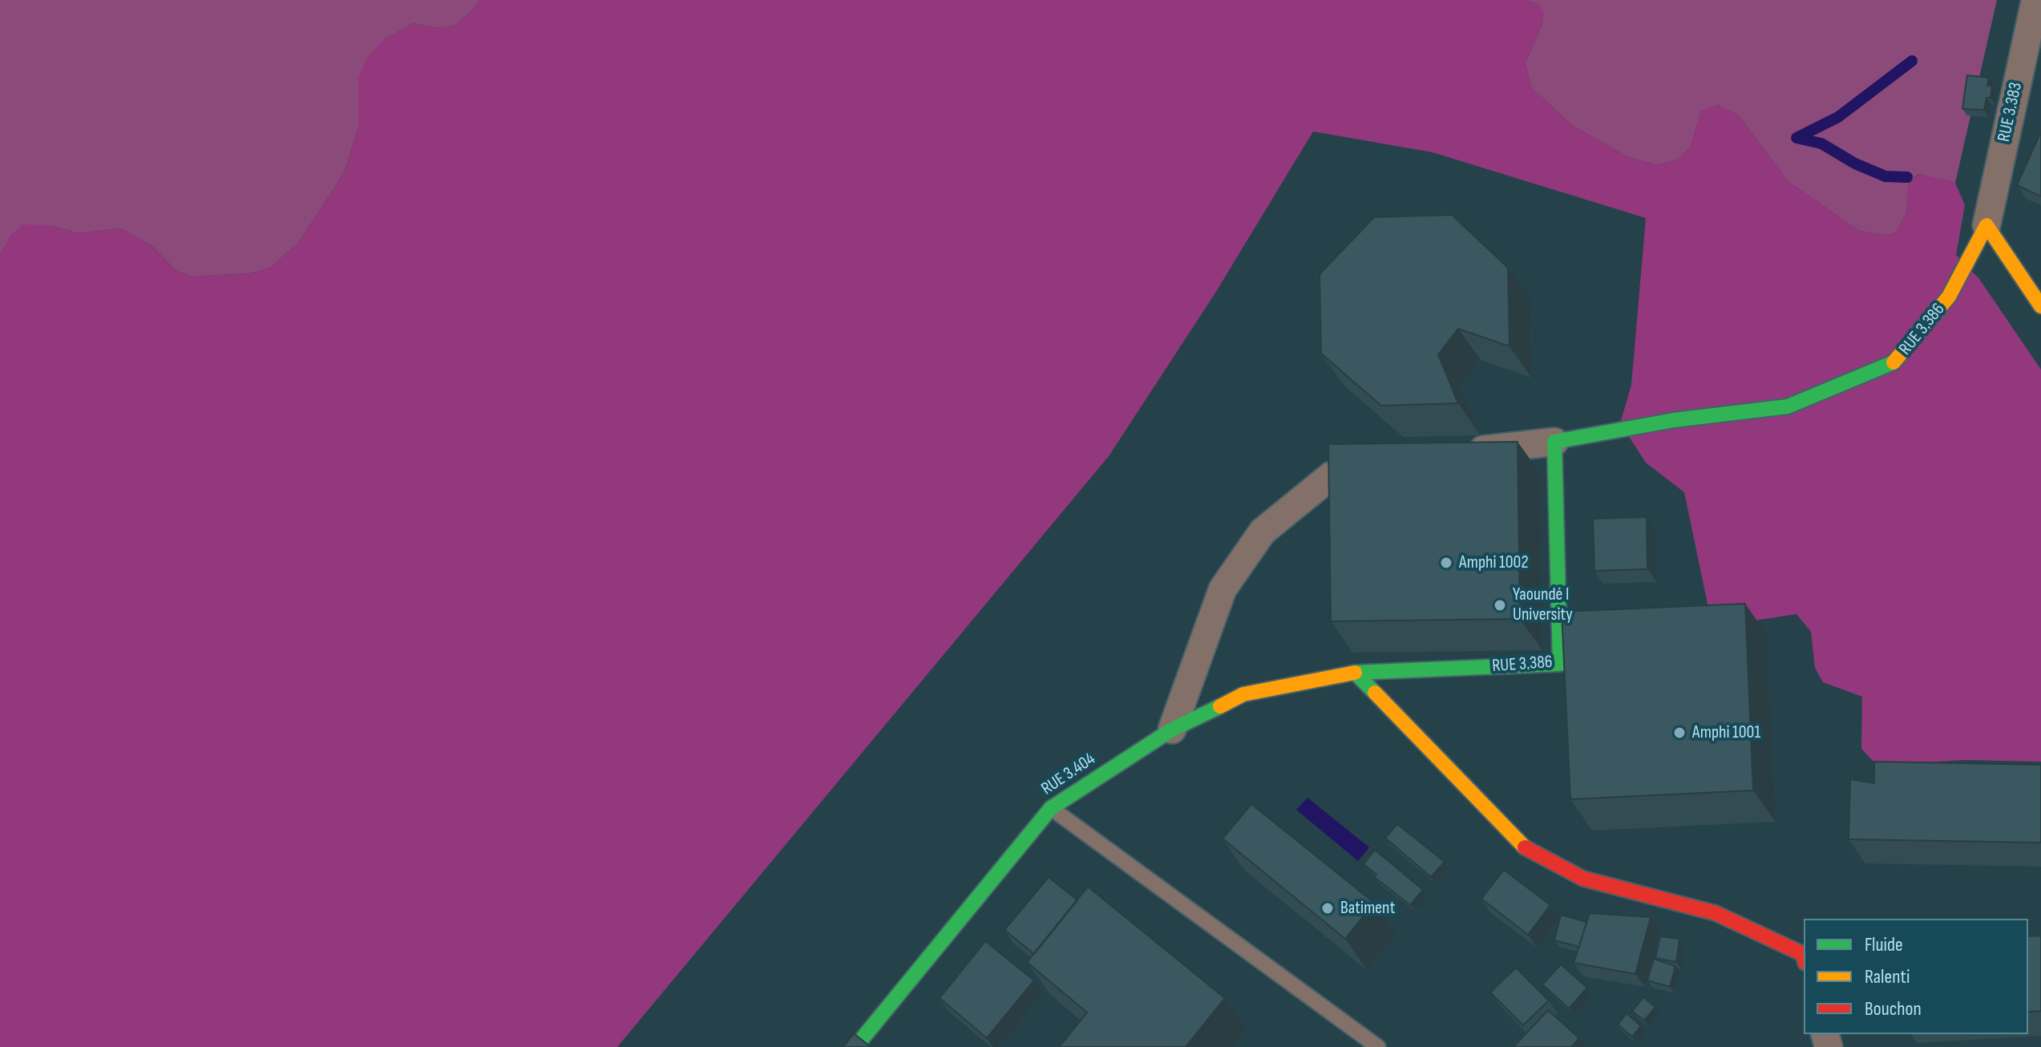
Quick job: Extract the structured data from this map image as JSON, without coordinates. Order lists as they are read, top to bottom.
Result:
{
  "streets": {
    "street": ["RUE 3.383", "RUE 3.386", "RUE 3.404"]
  },
  "crossings": [
    ["RUE 3.383", "RUE 3.386"],
    ["RUE 3.386", "RUE 3.404"]
  ],
  "places": [
    "Amphi 1002",
    "Yaoundé I University",
    "Amphi 1001",
    "Batiment"
  ],
  "legend": ["Fluide", "Ralenti", "Bouchon"]
}
